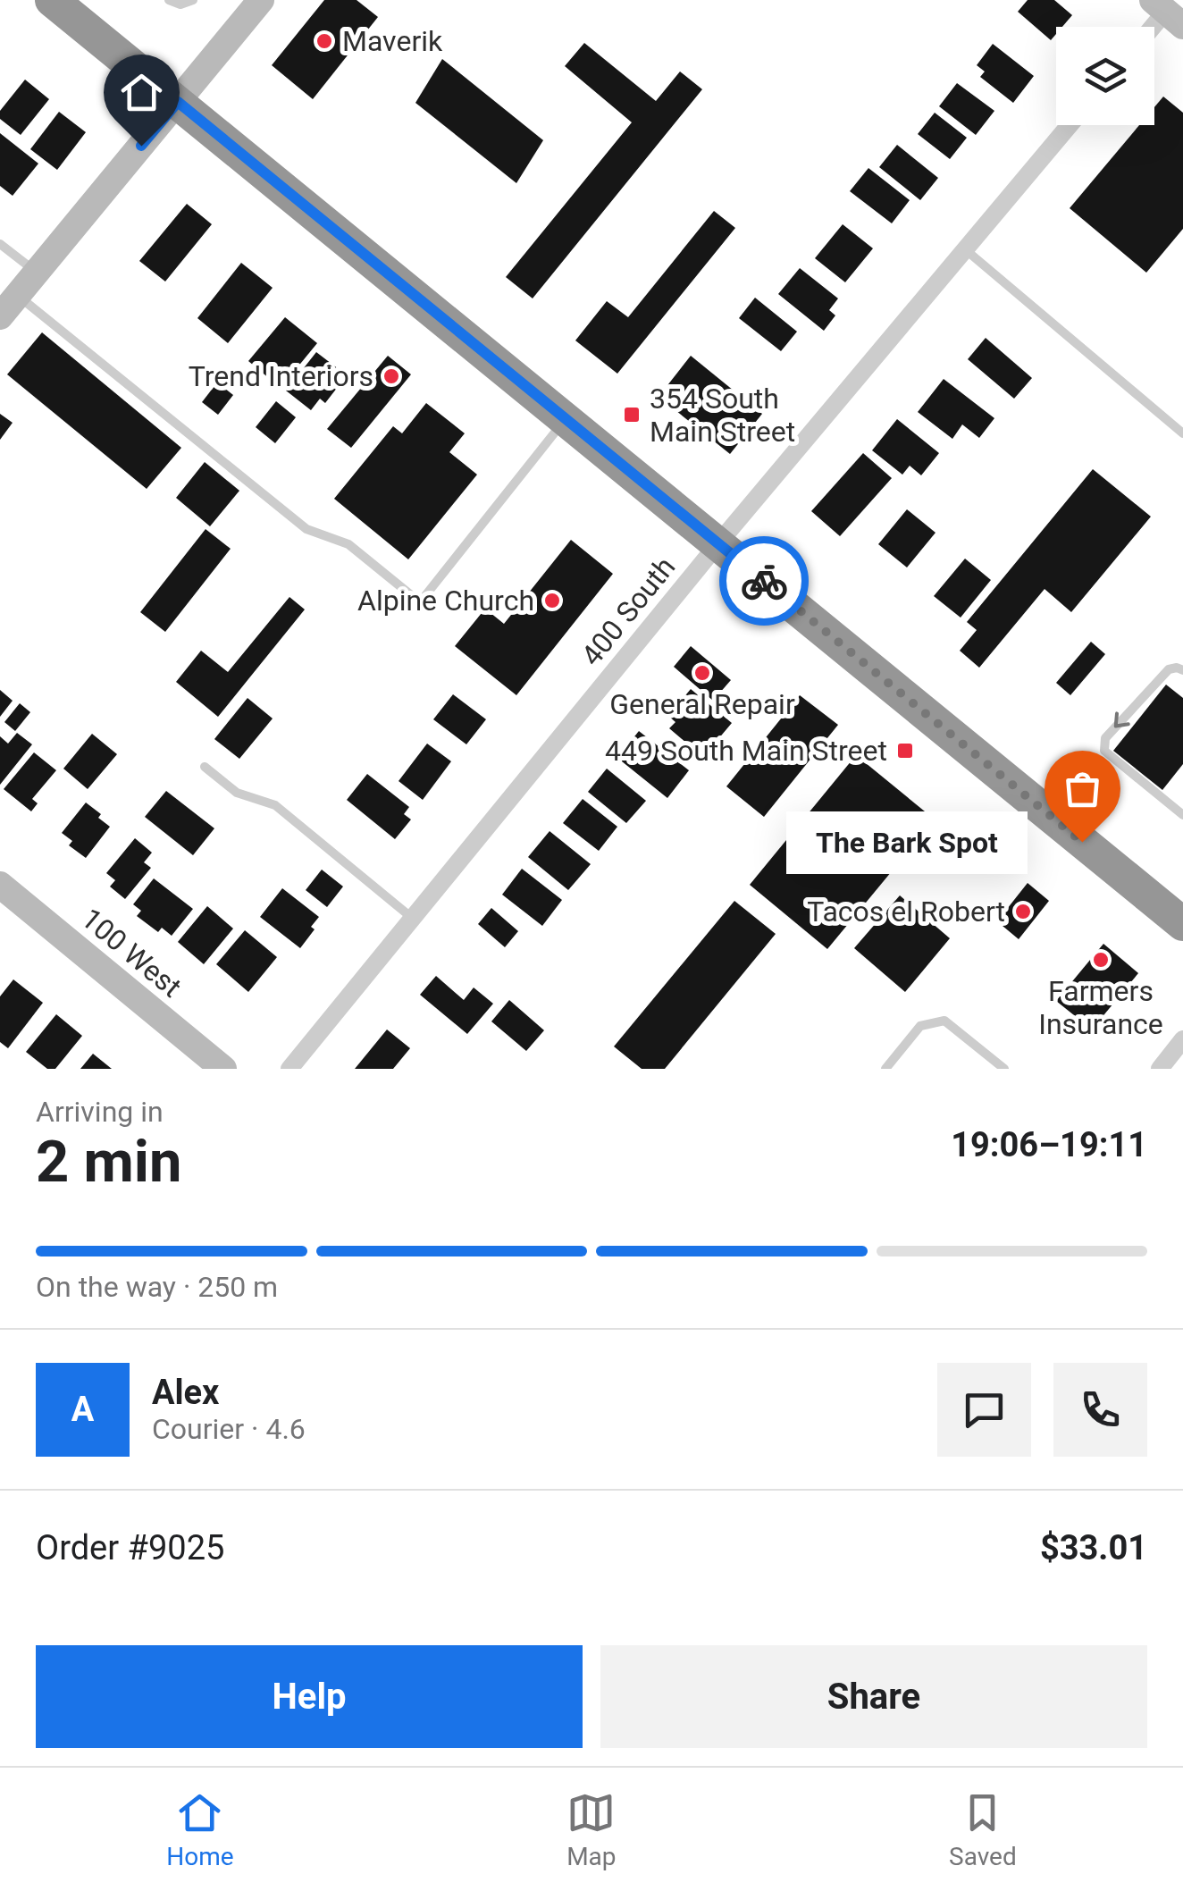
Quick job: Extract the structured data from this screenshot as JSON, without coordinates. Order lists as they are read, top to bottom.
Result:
{
  "streets": {
    "street": ["400 South", "100 West"]
  },
  "places": {
    "other": [
      "Maverik",
      "Trend Interiors",
      "Alpine Church",
      "General Repair",
      "The Bark Spot",
      "Tacos el Robert",
      "Farmers Insurance"
    ],
    "transit": ["354 South Main Street", "449 South Main Street"]
  },
  "page": {
    "bubble": "The Bark Spot",
    "heading": ["2 min", "Arriving in", "19:06–19:11"],
    "panel": [
      "Alex",
      "Courier · 4.6",
      "Order #9025",
      "$33.01"
    ],
    "bar": "On the way · 250 m",
    "round": "A",
    "buttons": ["Help", "Share"],
    "tabs": ["Home", "Map", "Saved"]
  }
}
